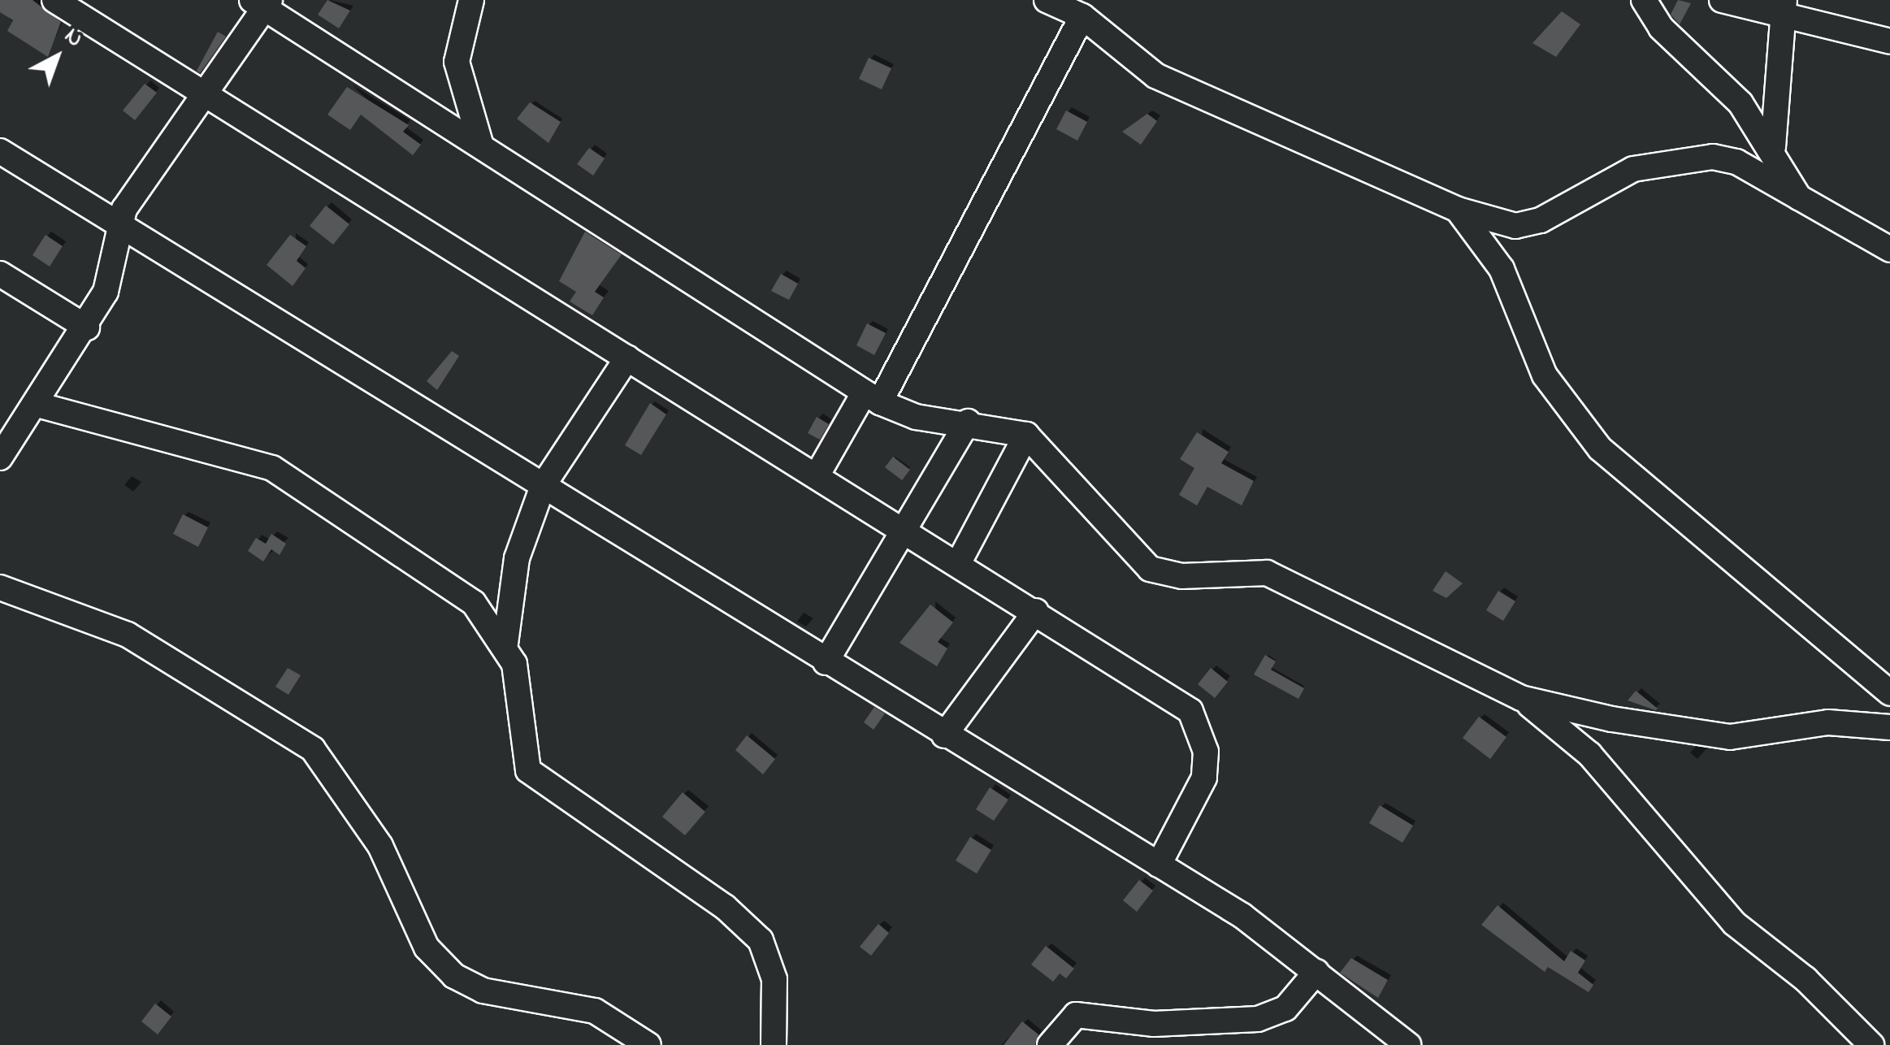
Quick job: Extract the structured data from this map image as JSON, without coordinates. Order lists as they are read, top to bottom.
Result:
{
  "north": "top right"
}
